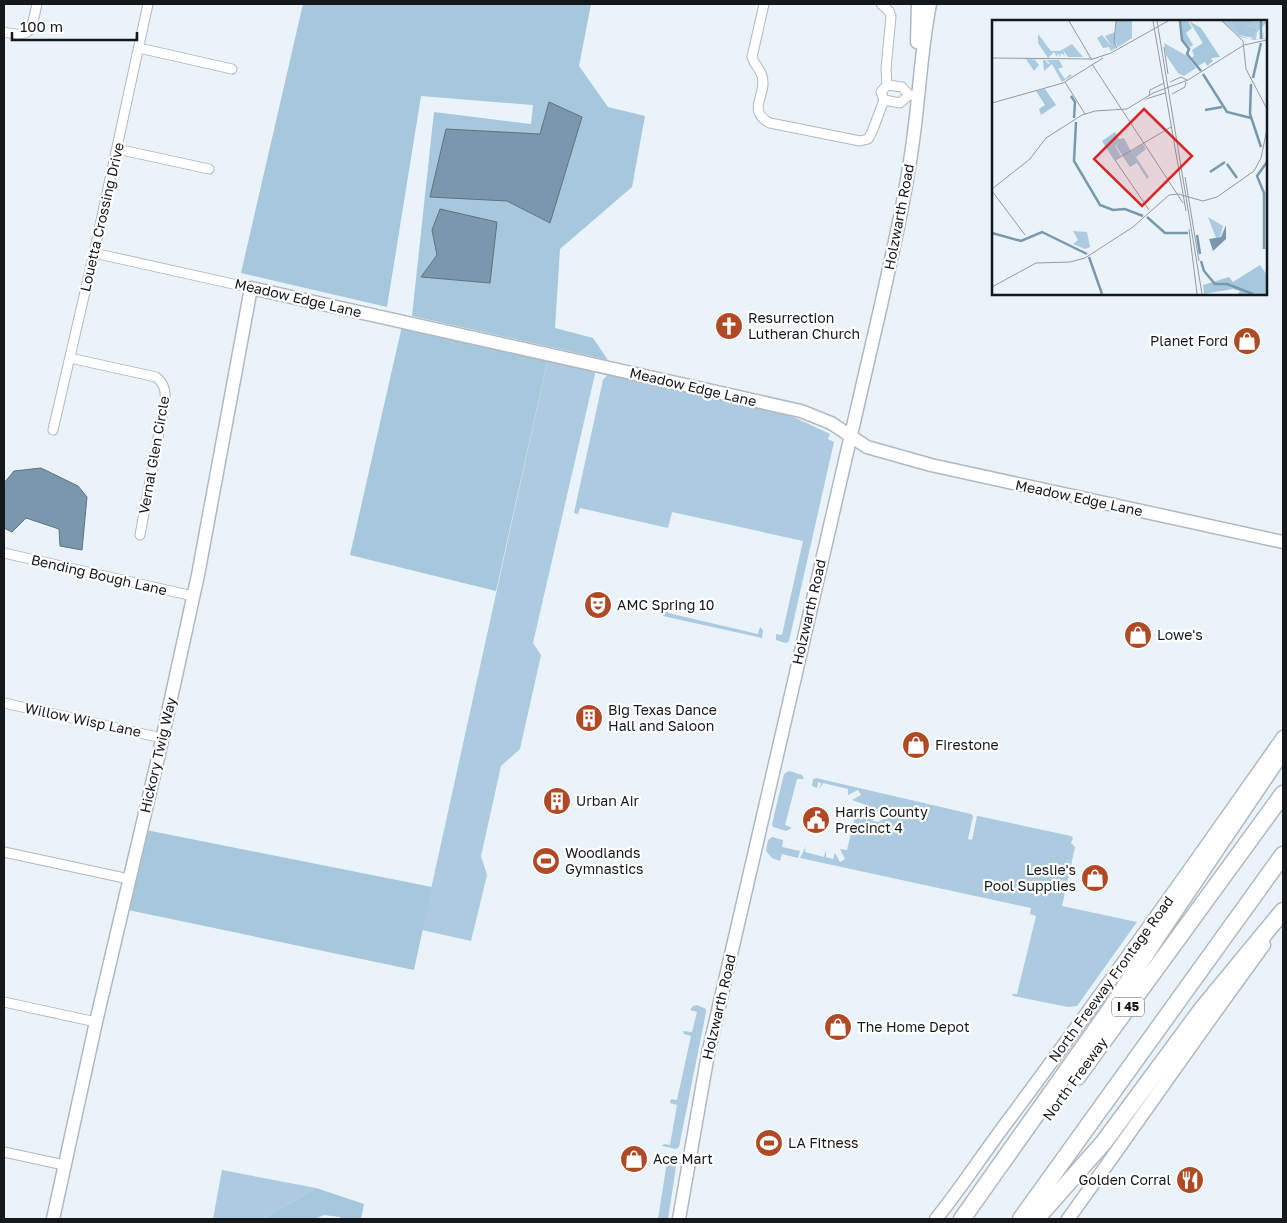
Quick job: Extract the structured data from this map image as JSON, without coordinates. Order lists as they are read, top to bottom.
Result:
{
  "streets": {
    "highway": ["I 45", "North Freeway"],
    "main road": [
      "Holzwarth Road",
      "Meadow Edge Lane",
      "Hickory Twig Way",
      "North Freeway Frontage Road"
    ],
    "street": [
      "Louetta Crossing Drive",
      "Vernal Glen Circle",
      "Bending Bough Lane",
      "Willow Wisp Lane"
    ]
  },
  "crossings": [
    ["Louetta Crossing Drive", "Meadow Edge Lane"],
    ["Louetta Crossing Drive", "Vernal Glen Circle"],
    ["Holzwarth Road", "Meadow Edge Lane"],
    ["Meadow Edge Lane", "Hickory Twig Way"],
    ["Bending Bough Lane", "Hickory Twig Way"],
    ["Willow Wisp Lane", "Hickory Twig Way"]
  ],
  "places": {
    "church": ["Resurrection Lutheran Church"],
    "shop": [
      "Planet Ford",
      "Lowe's",
      "Firestone",
      "Leslie's Pool Supplies",
      "The Home Depot",
      "Ace Mart"
    ],
    "theatre": ["AMC Spring 10"],
    "building": ["Big Texas Dance Hall and Saloon", "Urban Air"],
    "public building": ["Harris County Precinct 4"],
    "sports": ["Woodlands Gymnastics", "LA Fitness"],
    "restaurant": ["Golden Corral"]
  },
  "scale_bar": "100 m"
}
